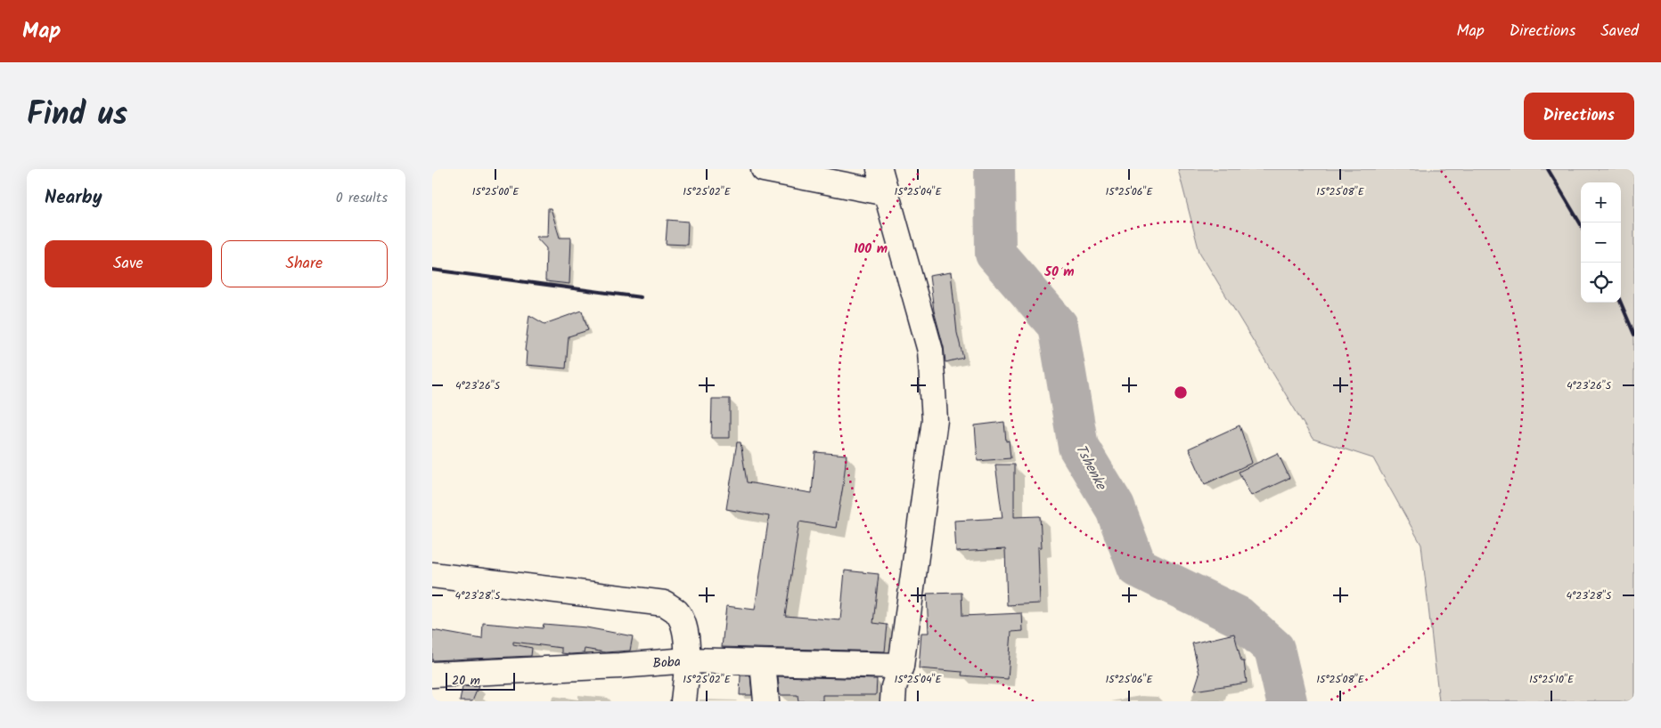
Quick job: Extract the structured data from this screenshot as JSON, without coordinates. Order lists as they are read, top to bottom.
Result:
{
  "streets": {
    "street": ["Boba"]
  },
  "water": ["Tshenke"],
  "scale_bar": "20 m",
  "page": {
    "header": "Map",
    "nav": ["Map", "Directions", "Saved"],
    "title": "Find us",
    "buttons": [
      "Directions",
      ["Save", "Share"]
    ],
    "heading": ["Nearby", "0 results"],
    "map_buttons": ["+", "−"],
    "scale": "20 m"
  },
  "coordinates": [
    "15°25'00\"E",
    "15°25'02\"E",
    "15°25'04\"E",
    "15°25'06\"E",
    "15°25'08\"E",
    "4°23'26\"S",
    "4°23'28\"S",
    "15°25'10\"E"
  ],
  "rings": ["100 m", "50 m"]
}
